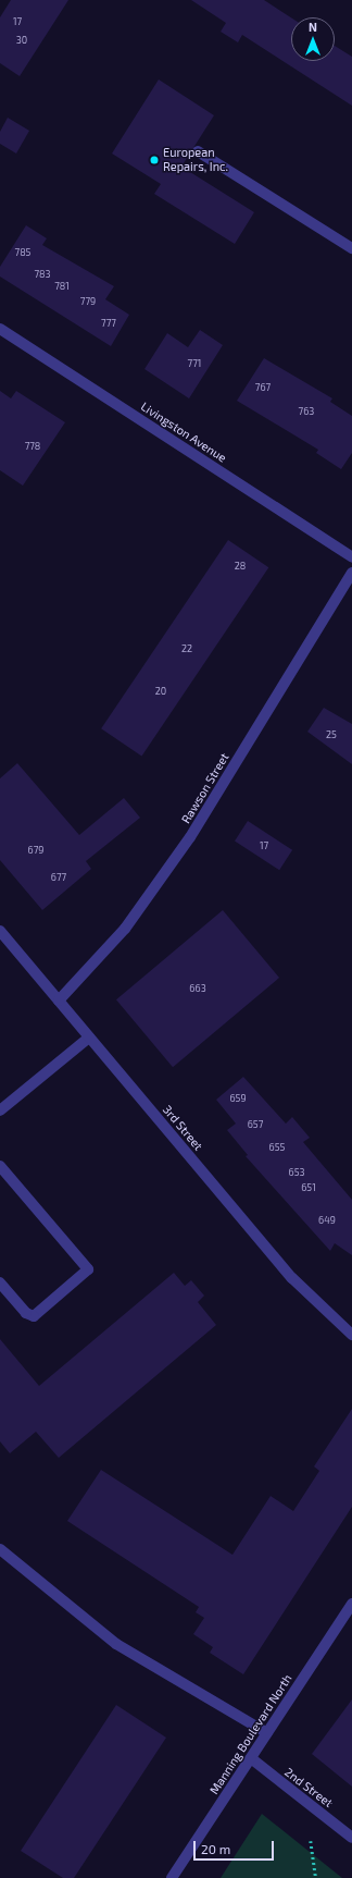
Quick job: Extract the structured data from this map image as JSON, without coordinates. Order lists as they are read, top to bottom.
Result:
{
  "streets": {
    "street": [
      "Livingston Avenue",
      "Rawson Street",
      "3rd Street",
      "Manning Boulevard North",
      "2nd Street"
    ]
  },
  "crossings": [
    ["Rawson Street", "3rd Street"],
    ["Manning Boulevard North", "2nd Street"]
  ],
  "places": ["European Repairs, Inc."],
  "house_numbers": [
    "17",
    "30",
    "785",
    "783",
    "781",
    "779",
    "777",
    "771",
    "767",
    "763",
    "778",
    "28",
    "22",
    "20",
    "25",
    "17",
    "679",
    "677",
    "663",
    "659",
    "657",
    "655",
    "653",
    "651",
    "649"
  ],
  "scale_bar": "20 m",
  "north": "top"
}
